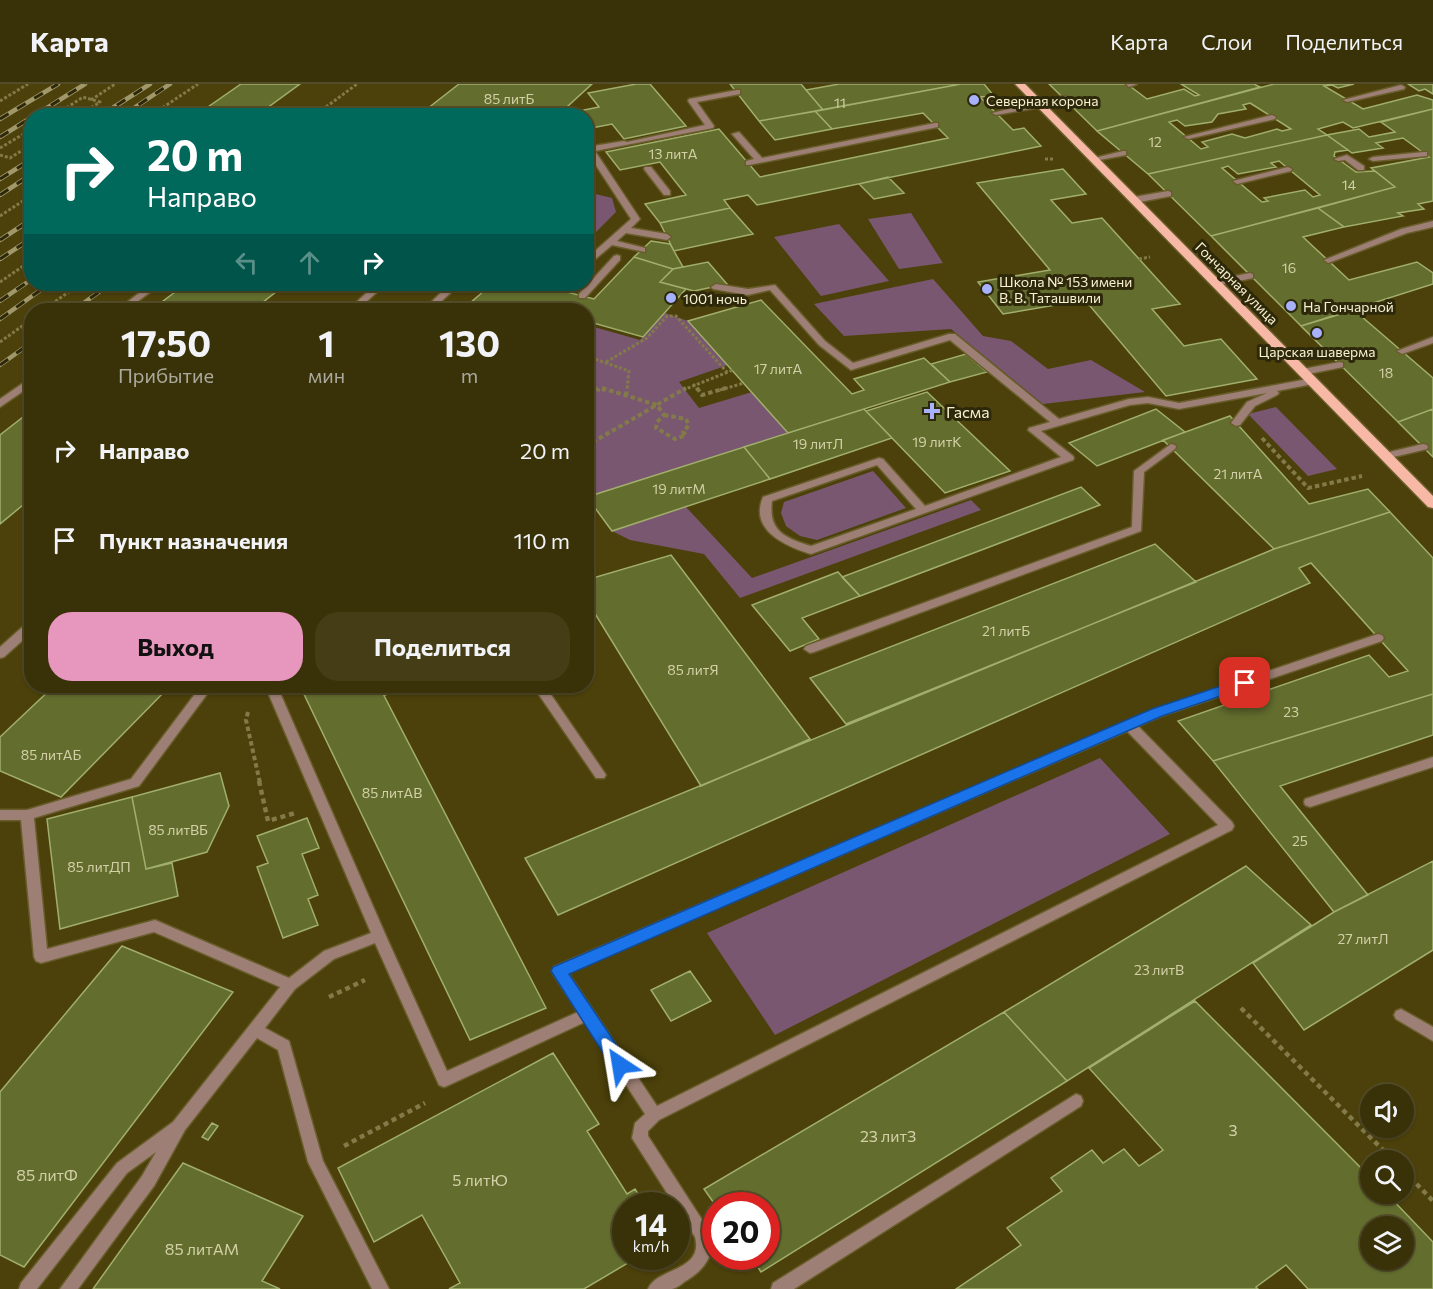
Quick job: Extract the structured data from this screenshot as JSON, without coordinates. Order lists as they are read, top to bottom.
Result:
{
  "streets": {
    "main road": ["Гончарная улица"]
  },
  "places": {
    "other": [
      "Северная корона",
      "Школа № 153 имени В. В. Таташвили",
      "1001 ночь",
      "На Гончарной",
      "Царская шаверма"
    ],
    "health": ["Гасма"]
  },
  "house_numbers": [
    "85 литБ",
    "11",
    "12",
    "13 литА",
    "14",
    "16",
    "17 литА",
    "18",
    "19 литК",
    "19 литЛ",
    "21 литА",
    "19 литМ",
    "21 литБ",
    "85 литЯ",
    "23",
    "85 литАБ",
    "85 литАВ",
    "85 литВБ",
    "25",
    "85 литДП",
    "27 литЛ",
    "23 литВ",
    "3",
    "23 литЗ",
    "85 литФ",
    "5 литЮ",
    "85 литАМ"
  ],
  "page": {
    "header": "Карта",
    "nav": ["Карта", "Слои", "Поделиться"],
    "turn": ["20 m", "Направо"],
    "eta": [
      "17:50",
      "Прибытие",
      "1",
      "мин",
      "130",
      "m"
    ],
    "list": [
      {
        "name": "Направо",
        "value": "20 m"
      },
      {
        "name": "Пункт назначения",
        "value": "110 m"
      }
    ],
    "buttons": ["Выход", "Поделиться"],
    "speed": "14 km/h",
    "limit": "20"
  }
}
